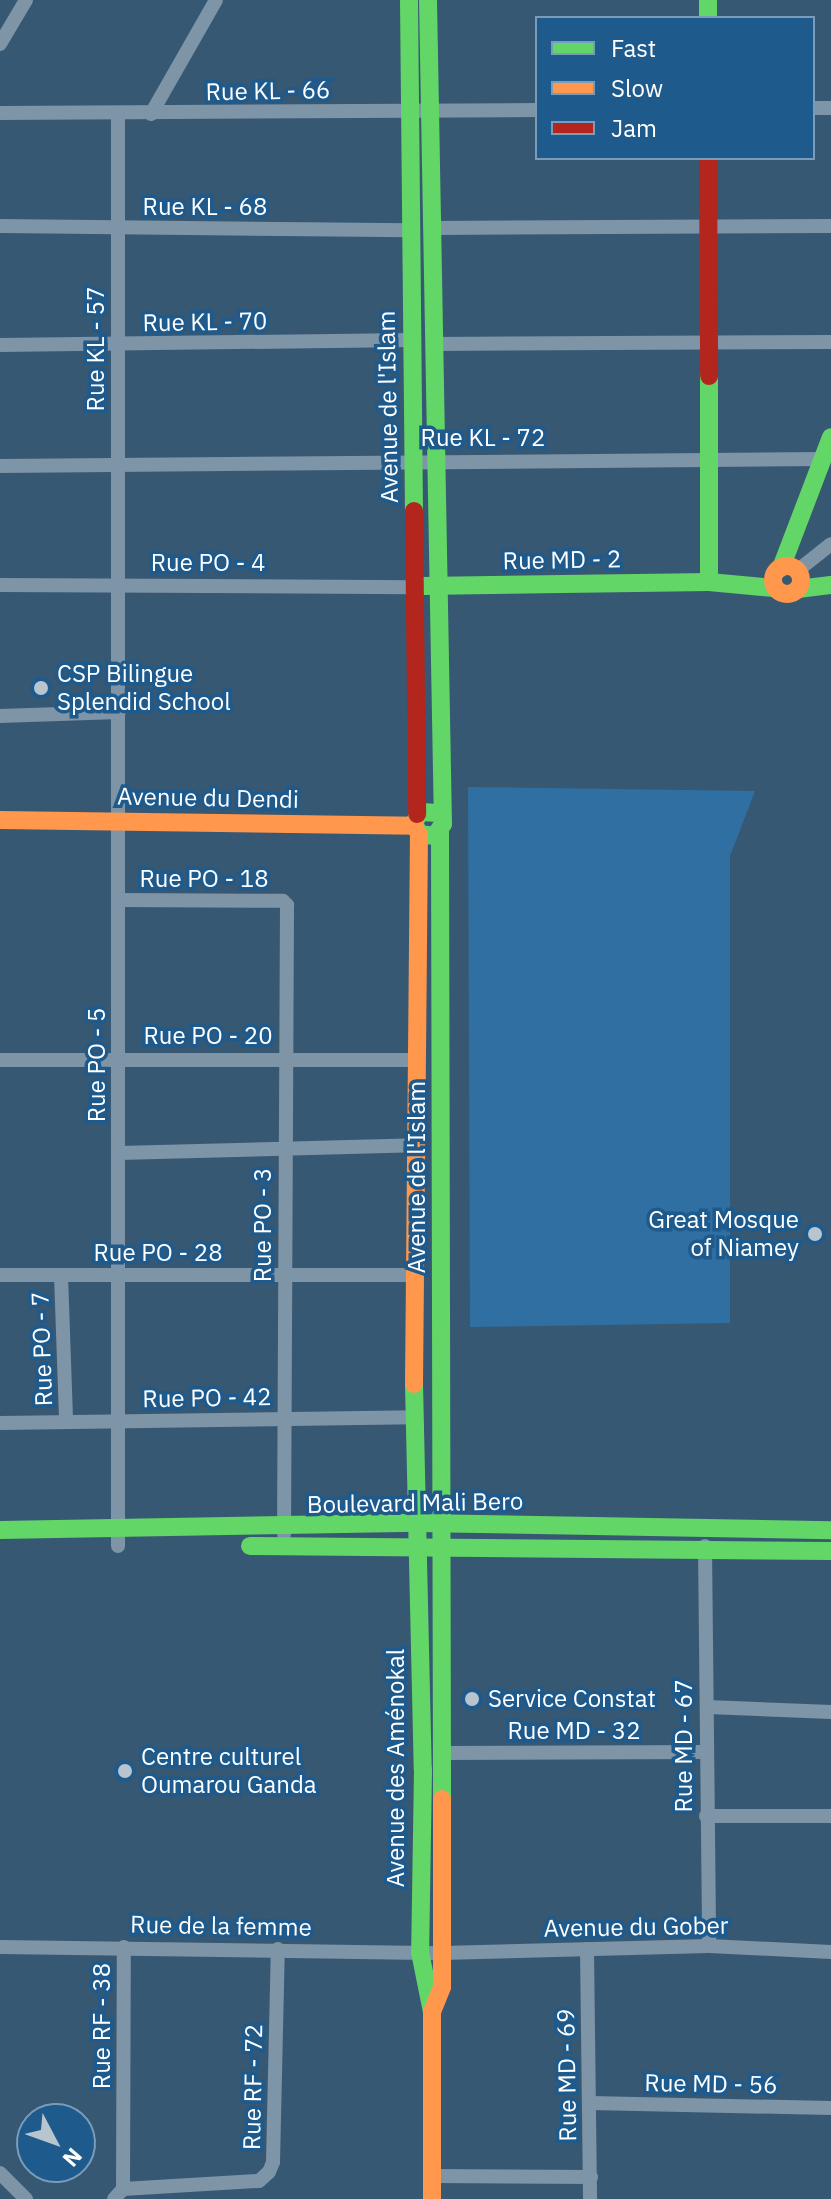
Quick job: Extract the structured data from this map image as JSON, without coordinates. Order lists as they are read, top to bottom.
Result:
{
  "streets": {
    "main road": [
      "Avenue de l'Islam",
      "Rue MD - 2",
      "Avenue du Dendi",
      "Boulevard Mali Bero",
      "Avenue des Aménokal"
    ],
    "street": [
      "Rue KL - 66",
      "Rue KL - 68",
      "Rue KL - 70",
      "Rue KL - 57",
      "Rue KL - 72",
      "Rue PO - 4",
      "Rue PO - 18",
      "Rue PO - 20",
      "Rue PO - 5",
      "Rue PO - 3",
      "Rue PO - 28",
      "Rue PO - 7",
      "Rue PO - 42",
      "Rue MD - 32",
      "Rue MD - 67",
      "Rue de la femme",
      "Avenue du Gober",
      "Rue RF - 38",
      "Rue MD - 69",
      "Rue MD - 56",
      "Rue RF - 72"
    ]
  },
  "crossings": [
    ["Rue KL - 66", "Rue KL - 57"],
    ["Rue KL - 66", "Avenue de l'Islam"],
    ["Rue KL - 68", "Rue KL - 57"],
    ["Rue KL - 68", "Avenue de l'Islam"],
    ["Rue KL - 70", "Rue KL - 57"],
    ["Rue KL - 70", "Avenue de l'Islam"],
    ["Rue KL - 57", "Rue KL - 72"],
    ["Rue KL - 57", "Rue PO - 4"],
    ["Rue KL - 57", "Rue PO - 5"],
    ["Avenue de l'Islam", "Rue KL - 72"],
    ["Avenue de l'Islam", "Rue MD - 2"],
    ["Avenue de l'Islam", "Rue PO - 4"],
    ["Avenue de l'Islam", "Avenue du Dendi"],
    ["Avenue de l'Islam", "Rue PO - 20"],
    ["Avenue de l'Islam", "Rue PO - 28"],
    ["Avenue de l'Islam", "Rue PO - 42"],
    ["Avenue de l'Islam", "Boulevard Mali Bero"],
    ["Avenue de l'Islam", "Avenue des Aménokal"],
    ["Rue MD - 2", "Rue PO - 4"],
    ["Rue PO - 4", "Rue PO - 5"],
    ["Avenue du Dendi", "Rue PO - 5"],
    ["Rue PO - 18", "Rue PO - 5"],
    ["Rue PO - 18", "Rue PO - 3"],
    ["Rue PO - 20", "Rue PO - 5"],
    ["Rue PO - 20", "Rue PO - 3"],
    ["Rue PO - 5", "Rue PO - 28"],
    ["Rue PO - 5", "Rue PO - 42"],
    ["Rue PO - 5", "Boulevard Mali Bero"],
    ["Rue PO - 3", "Rue PO - 28"],
    ["Rue PO - 3", "Rue PO - 42"],
    ["Rue PO - 3", "Boulevard Mali Bero"],
    ["Rue PO - 28", "Rue PO - 7"],
    ["Rue PO - 7", "Rue PO - 42"],
    ["Boulevard Mali Bero", "Rue MD - 67"],
    ["Boulevard Mali Bero", "Avenue des Aménokal"],
    ["Rue MD - 32", "Rue MD - 67"],
    ["Rue MD - 32", "Avenue des Aménokal"],
    ["Rue MD - 67", "Avenue du Gober"],
    ["Avenue des Aménokal", "Rue de la femme"],
    ["Avenue des Aménokal", "Avenue du Gober"],
    ["Rue de la femme", "Avenue du Gober"],
    ["Rue de la femme", "Rue RF - 38"],
    ["Rue de la femme", "Rue RF - 72"],
    ["Avenue du Gober", "Rue MD - 69"],
    ["Rue RF - 38", "Rue RF - 72"],
    ["Rue MD - 69", "Rue MD - 56"]
  ],
  "places": [
    "CSP Bilingue Splendid School",
    "Great Mosque of Niamey",
    "Service Constat",
    "Centre culturel Oumarou Ganda"
  ],
  "legend": ["Fast", "Slow", "Jam"],
  "north": "bottom right"
}
